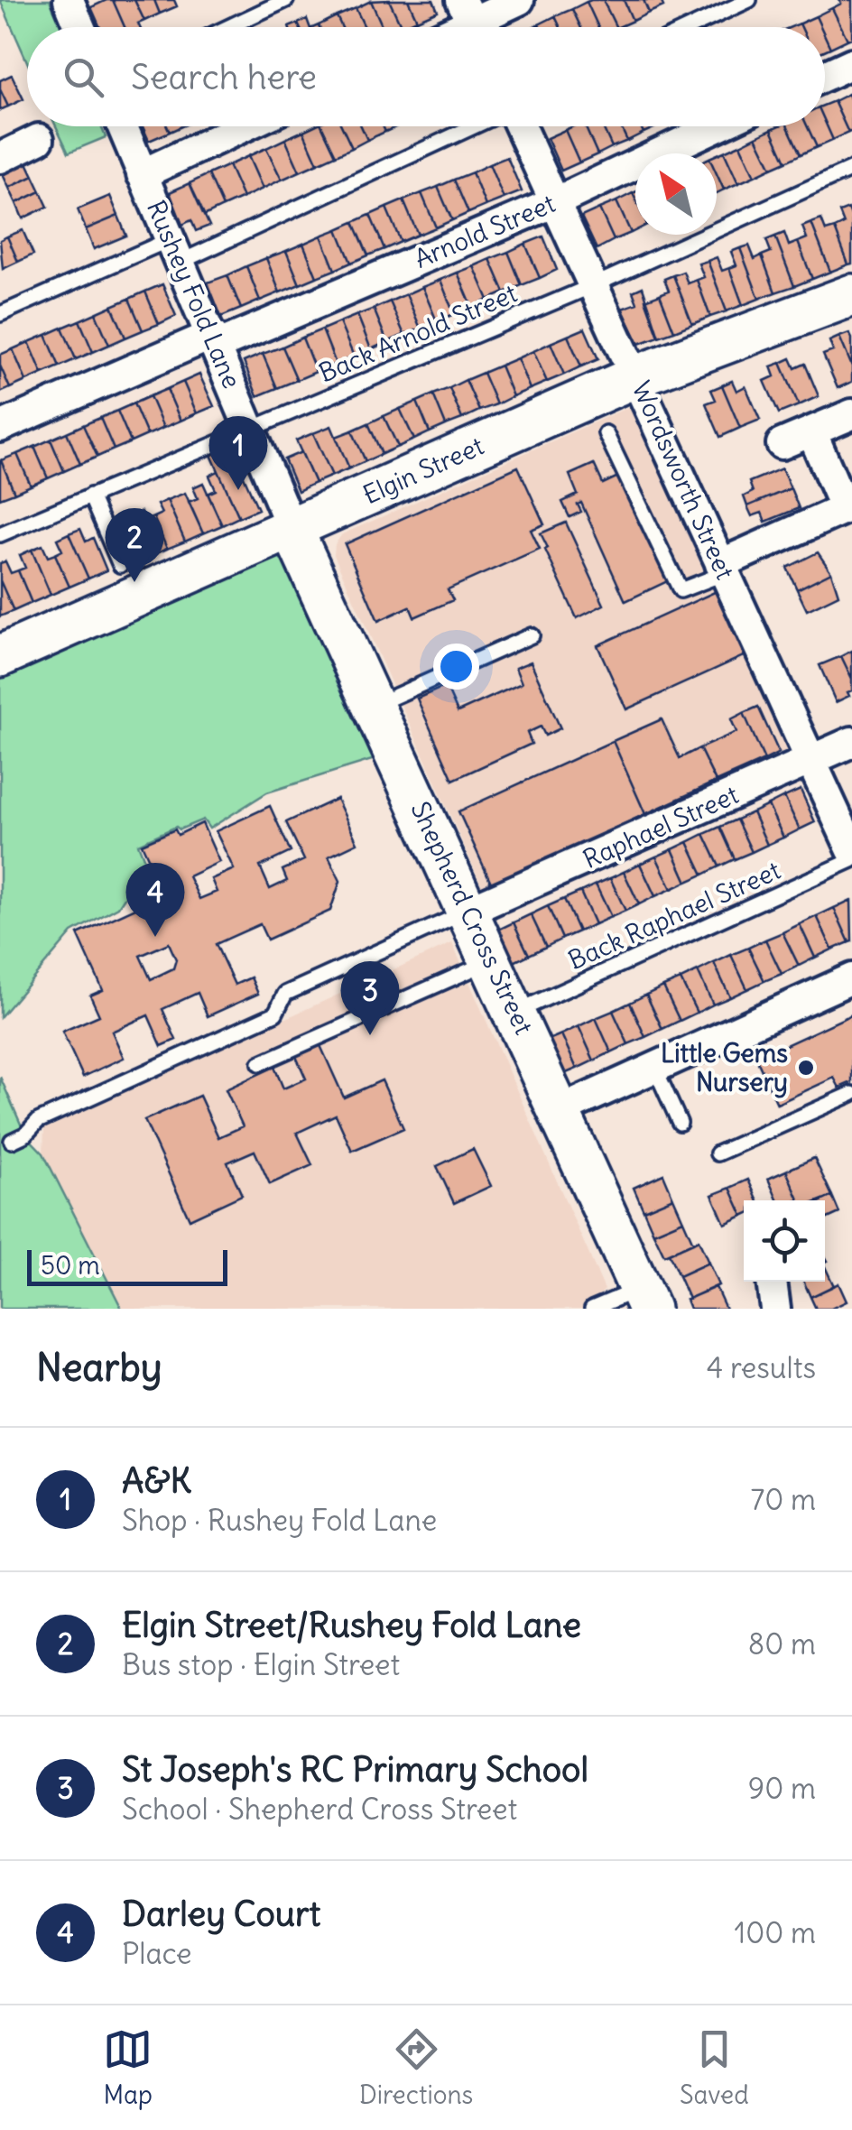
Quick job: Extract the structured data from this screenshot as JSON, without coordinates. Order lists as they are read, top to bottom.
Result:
{
  "streets": {
    "street": [
      "Arnold Street",
      "Rushey Fold Lane",
      "Elgin Street",
      "Wordsworth Street",
      "Raphael Street",
      "Shepherd Cross Street"
    ],
    "lane": ["Back Arnold Street", "Back Raphael Street"]
  },
  "crossings": [
    ["Arnold Street", "Rushey Fold Lane"],
    ["Arnold Street", "Wordsworth Street"],
    ["Rushey Fold Lane", "Back Arnold Street"],
    ["Rushey Fold Lane", "Elgin Street"],
    ["Rushey Fold Lane", "Shepherd Cross Street"],
    ["Back Arnold Street", "Wordsworth Street"],
    ["Elgin Street", "Wordsworth Street"],
    ["Elgin Street", "Shepherd Cross Street"],
    ["Wordsworth Street", "Raphael Street"],
    ["Raphael Street", "Shepherd Cross Street"],
    ["Back Raphael Street", "Shepherd Cross Street"]
  ],
  "places": ["Little Gems Nursery"],
  "scale_bar": "50 m",
  "north": "top left",
  "page": {
    "search": "Search here",
    "pins": [
      "1",
      "2",
      "4",
      "3"
    ],
    "scale": "50 m",
    "heading": ["Nearby", "4 results"],
    "list": [
      {
        "mark": "1",
        "name": "A&K",
        "note": "Shop · Rushey Fold Lane",
        "value": "70 m"
      },
      {
        "mark": "2",
        "name": "Elgin Street/Rushey Fold Lane",
        "note": "Bus stop · Elgin Street",
        "value": "80 m"
      },
      {
        "mark": "3",
        "name": "St Joseph's RC Primary School",
        "note": "School · Shepherd Cross Street",
        "value": "90 m"
      },
      {
        "mark": "4",
        "name": "Darley Court",
        "note": "Place",
        "value": "100 m"
      }
    ],
    "nav": ["Map", "Directions", "Saved"]
  }
}
